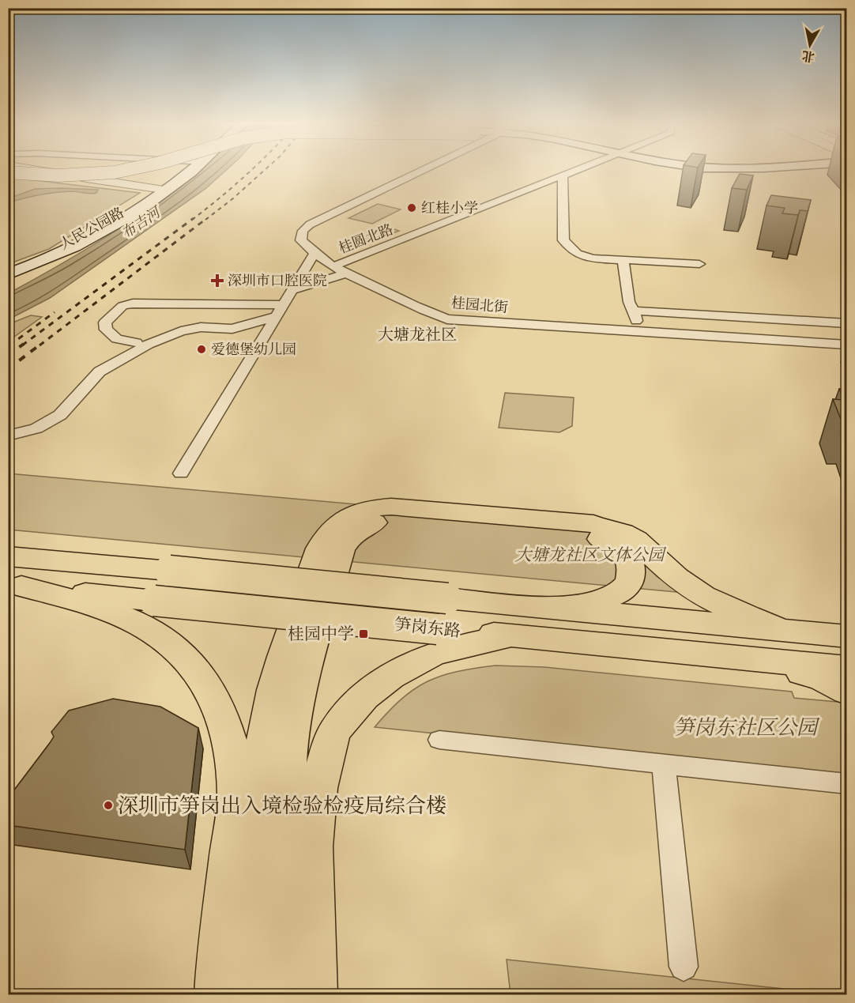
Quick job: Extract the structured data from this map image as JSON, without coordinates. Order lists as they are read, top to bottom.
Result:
{
  "streets": {
    "main road": ["人民公园路", "笋岗东路"],
    "street": ["桂圆北路", "桂园北街"]
  },
  "crossings": [
    ["桂圆北路", "桂园北街"]
  ],
  "districts": ["大塘龙社区"],
  "water": ["布吉河"],
  "parks": ["大塘龙社区文体公园", "笋岗东社区公园"],
  "places": {
    "other": ["红桂小学", "爱德堡幼儿园", "深圳市笋岗出入境检验检疫局综合楼"],
    "health": ["深圳市口腔医院"],
    "transit": ["桂园中学"]
  },
  "north": "bottom"
}
